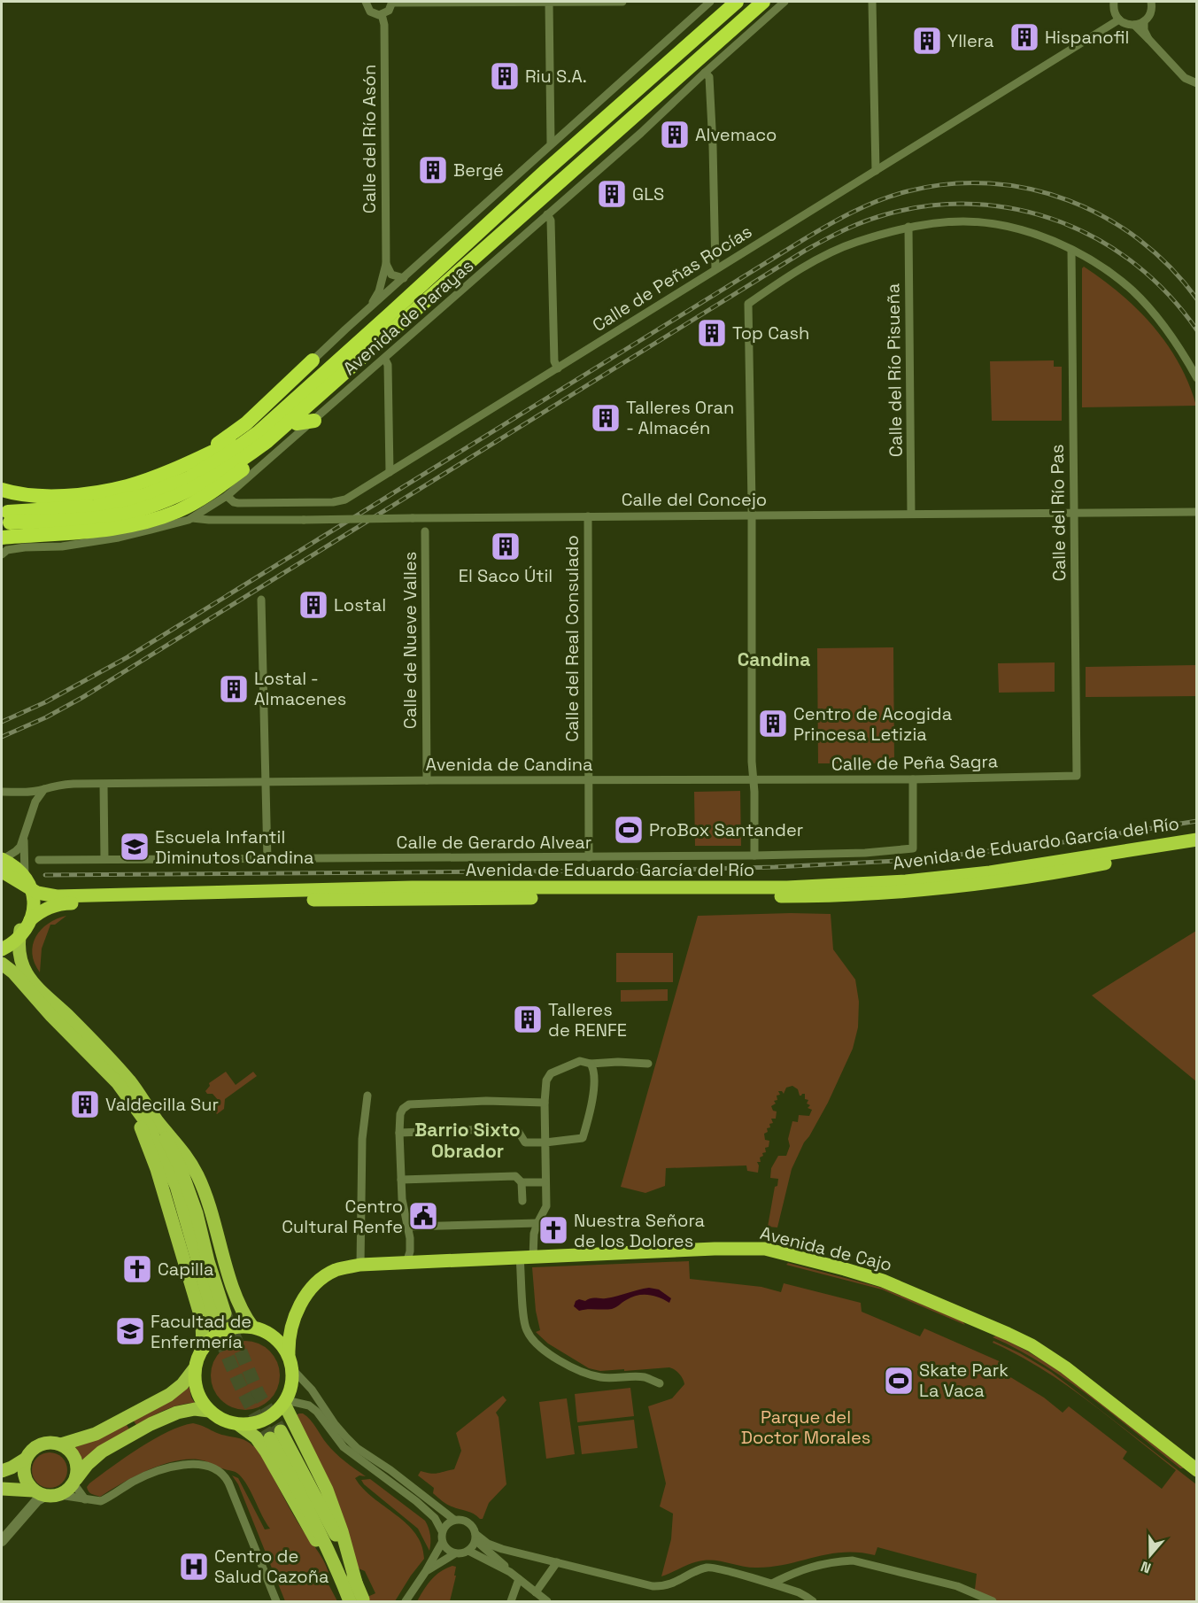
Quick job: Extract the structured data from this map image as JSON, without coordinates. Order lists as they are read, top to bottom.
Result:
{
  "streets": {
    "highway": ["Avenida de Eduardo García del Río", "Avenida de Cajo"],
    "street": [
      "Calle del Río Asón",
      "Calle de Peñas Rocías",
      "Avenida de Parayas",
      "Calle del Río Pisueña",
      "Calle del Concejo",
      "Calle del Río Pas",
      "Calle del Real Consulado",
      "Calle de Nueve Valles",
      "Calle de Peña Sagra",
      "Avenida de Candina",
      "Calle de Gerardo Alvear"
    ]
  },
  "crossings": [
    ["Calle del Río Asón", "Avenida de Parayas"],
    ["Calle de Peñas Rocías", "Avenida de Parayas"],
    ["Avenida de Parayas", "Calle del Concejo"],
    ["Calle del Río Pisueña", "Calle del Concejo"],
    ["Calle del Concejo", "Calle del Río Pas"],
    ["Calle del Concejo", "Calle del Real Consulado"],
    ["Calle del Río Pas", "Calle de Peña Sagra"],
    ["Calle del Real Consulado", "Avenida de Candina"],
    ["Calle del Real Consulado", "Calle de Gerardo Alvear"],
    ["Calle de Nueve Valles", "Avenida de Candina"],
    ["Calle de Peña Sagra", "Avenida de Candina"],
    ["Calle de Peña Sagra", "Calle de Gerardo Alvear"]
  ],
  "districts": ["Candina", "Barrio Sixto Obrador"],
  "parks": ["Parque del Doctor Morales"],
  "places": {
    "building": [
      "Hispanofil",
      "Yllera",
      "Riu S.A.",
      "Alvemaco",
      "Bergé",
      "GLS",
      "Top Cash",
      "Talleres Oran - Almacén",
      "El Saco Útil",
      "Lostal",
      "Lostal - Almacenes",
      "Centro de Acogida Princesa Letizia",
      "Talleres de RENFE",
      "Valdecilla Sur"
    ],
    "sports": ["ProBox Santander", "Skate Park La Vaca"],
    "school or university": ["Escuela Infantil Diminutos Candina", "Facultad de Enfermería"],
    "public building": ["Centro Cultural Renfe"],
    "church": ["Nuestra Señora de los Dolores", "Capilla"],
    "hospital": ["Centro de Salud Cazoña"]
  },
  "north": "bottom"
}
